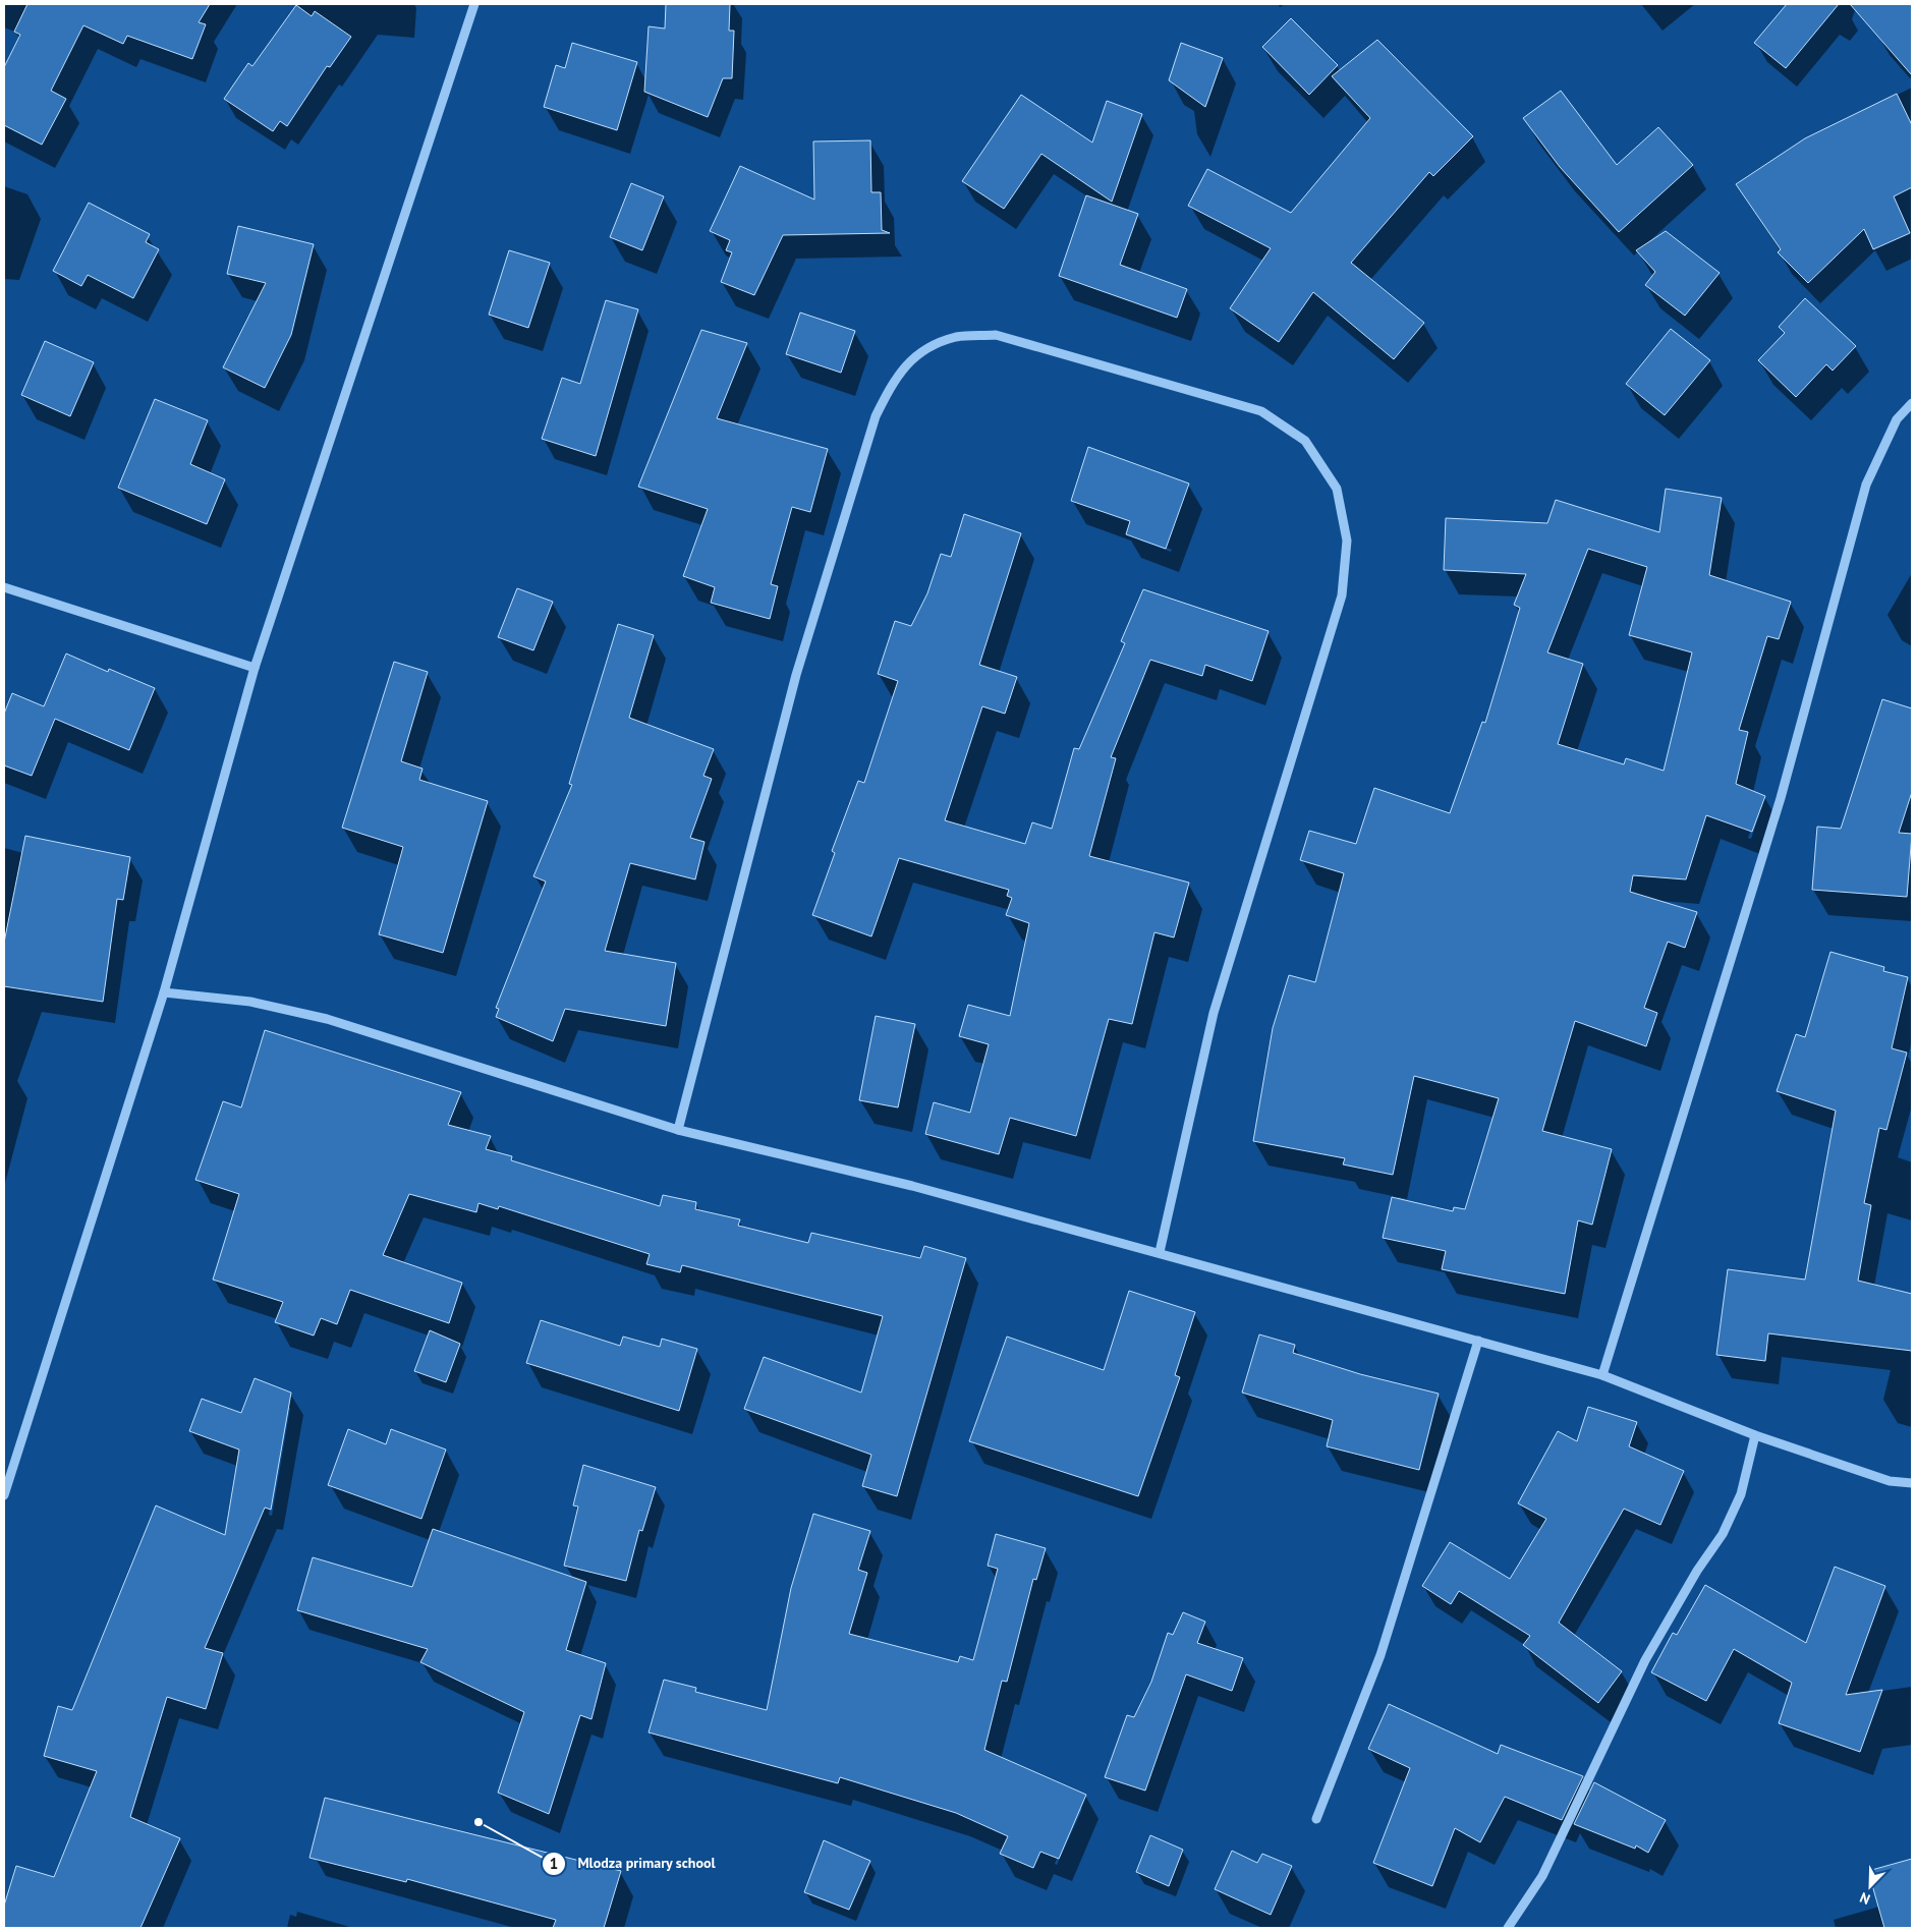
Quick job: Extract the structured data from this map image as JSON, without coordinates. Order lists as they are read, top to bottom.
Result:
{
  "places": ["Mlodza primary school"],
  "north": "bottom left"
}
